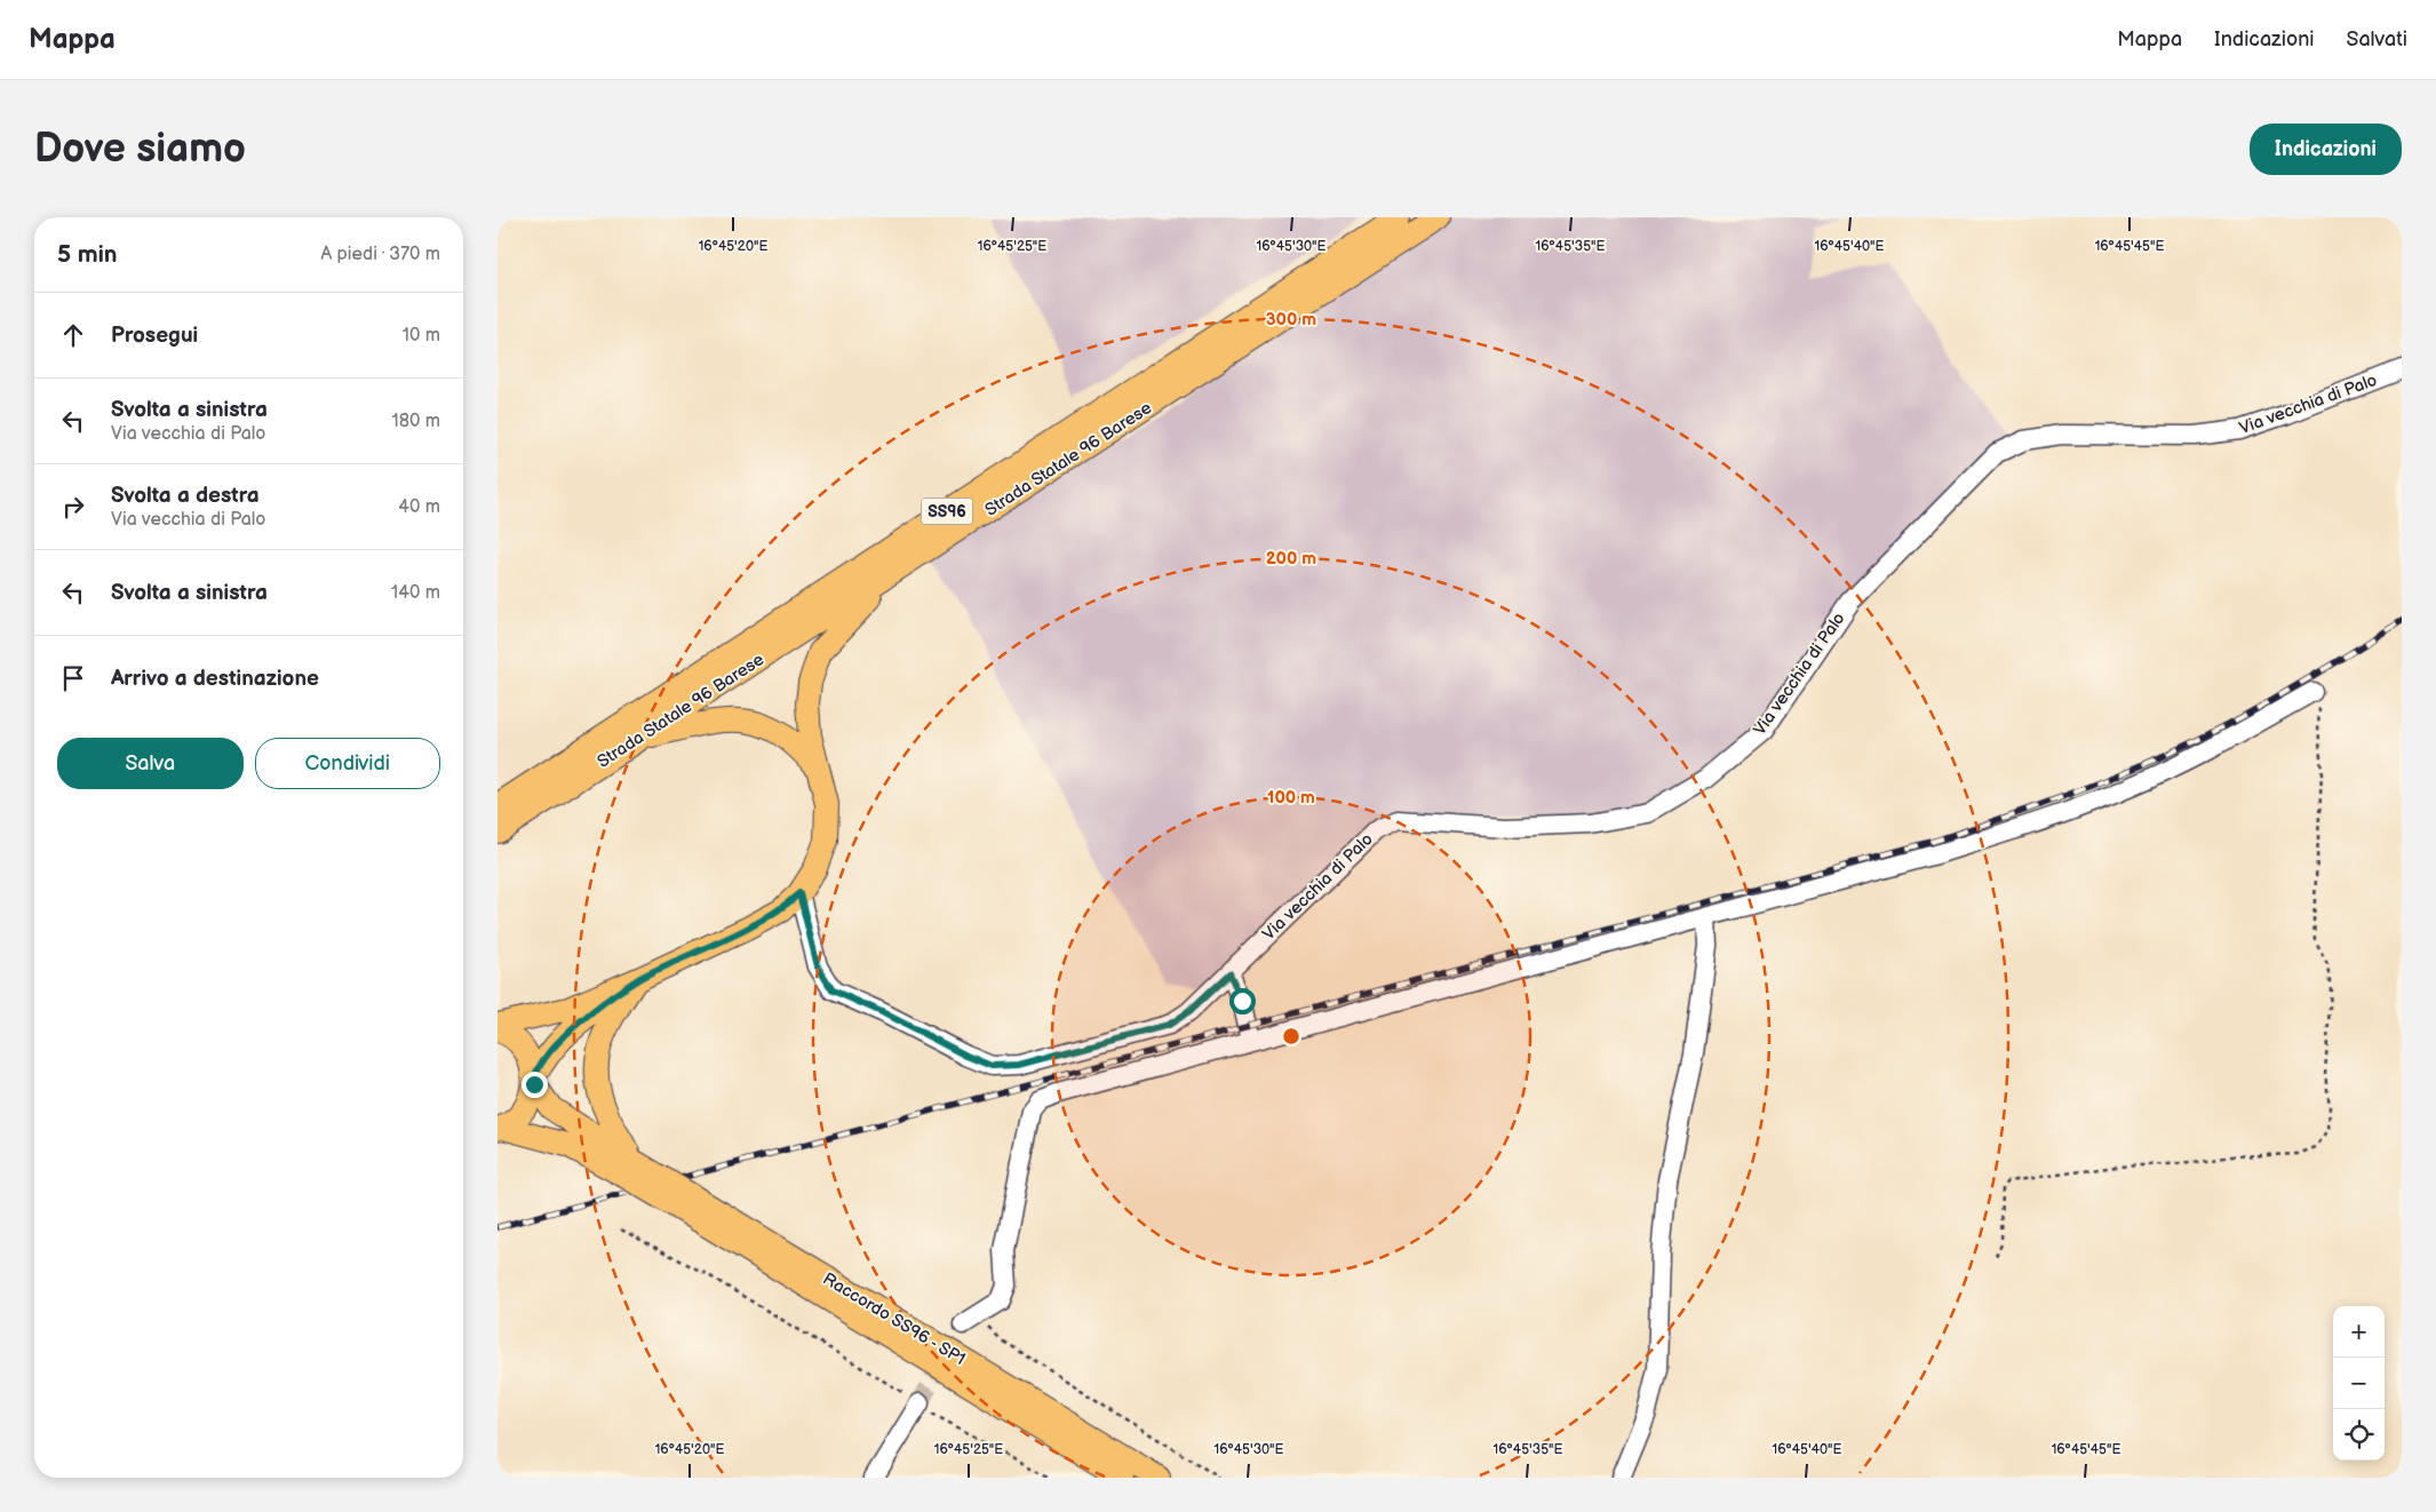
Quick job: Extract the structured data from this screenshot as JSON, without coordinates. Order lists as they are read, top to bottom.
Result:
{
  "streets": {
    "highway": ["Strada Statale 96 Barese"],
    "main road": ["SS96", "Raccordo SS96 - SP1"],
    "street": ["Via vecchia di Palo"]
  },
  "page": {
    "header": "Mappa",
    "nav": ["Mappa", "Indicazioni", "Salvati"],
    "buttons": [
      "Indicazioni",
      ["Salva", "Condividi"]
    ],
    "title": "Dove siamo",
    "heading": ["5 min", "A piedi · 370 m"],
    "list": [
      ["Prosegui", "10 m"],
      ["Svolta a sinistra", "Via vecchia di Palo", "180 m"],
      ["Svolta a destra", "Via vecchia di Palo", "40 m"],
      ["Svolta a sinistra", "140 m"],
      "Arrivo a destinazione"
    ],
    "map_buttons": ["+", "−"]
  },
  "coordinates": [
    "16°45'20\"E",
    "16°45'25\"E",
    "16°45'30\"E",
    "16°45'35\"E",
    "16°45'40\"E",
    "16°45'45\"E"
  ],
  "rings": ["300 m", "200 m", "100 m"]
}
